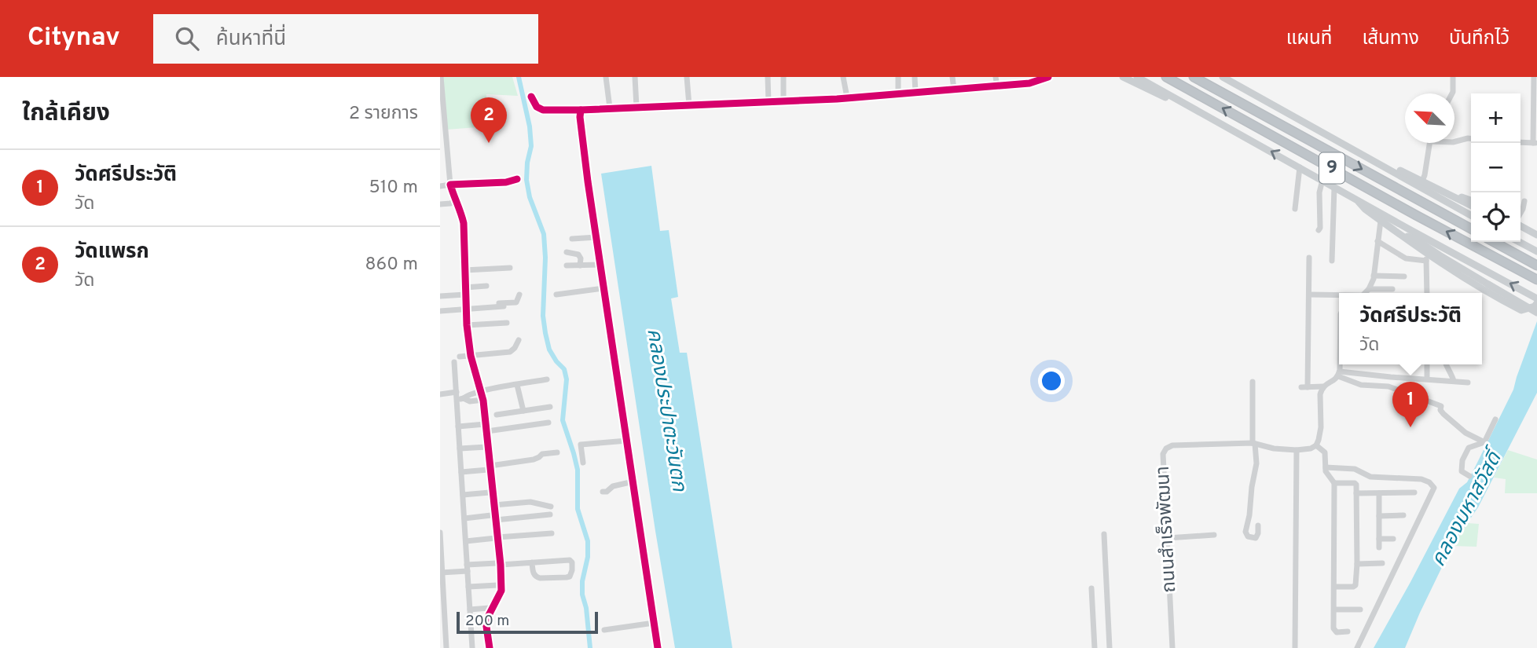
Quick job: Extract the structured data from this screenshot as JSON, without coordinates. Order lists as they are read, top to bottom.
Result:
{
  "streets": {
    "highway": ["9"],
    "street": ["ถนนสำเร็จพัฒนา"]
  },
  "water": ["คลองประปาตะวันตก", "คลองมหาสวัสดิ์"],
  "scale_bar": "200 m",
  "north": "top left",
  "page": {
    "header": "Citynav",
    "search": "ค้นหาที่นี่",
    "nav": ["แผนที่", "เส้นทาง", "บันทึกไว้"],
    "heading": ["ใกล้เคียง", "2 รายการ"],
    "map_buttons": ["+", "−"],
    "pins": ["2", "1"],
    "list": [
      {
        "mark": "1",
        "name": "วัดศรีประวัติ",
        "note": "วัด",
        "value": "510 m"
      },
      {
        "mark": "2",
        "name": "วัดแพรก",
        "note": "วัด",
        "value": "860 m"
      }
    ],
    "popup": ["วัดศรีประวัติ", "วัด"],
    "scale": "200 m"
  }
}
